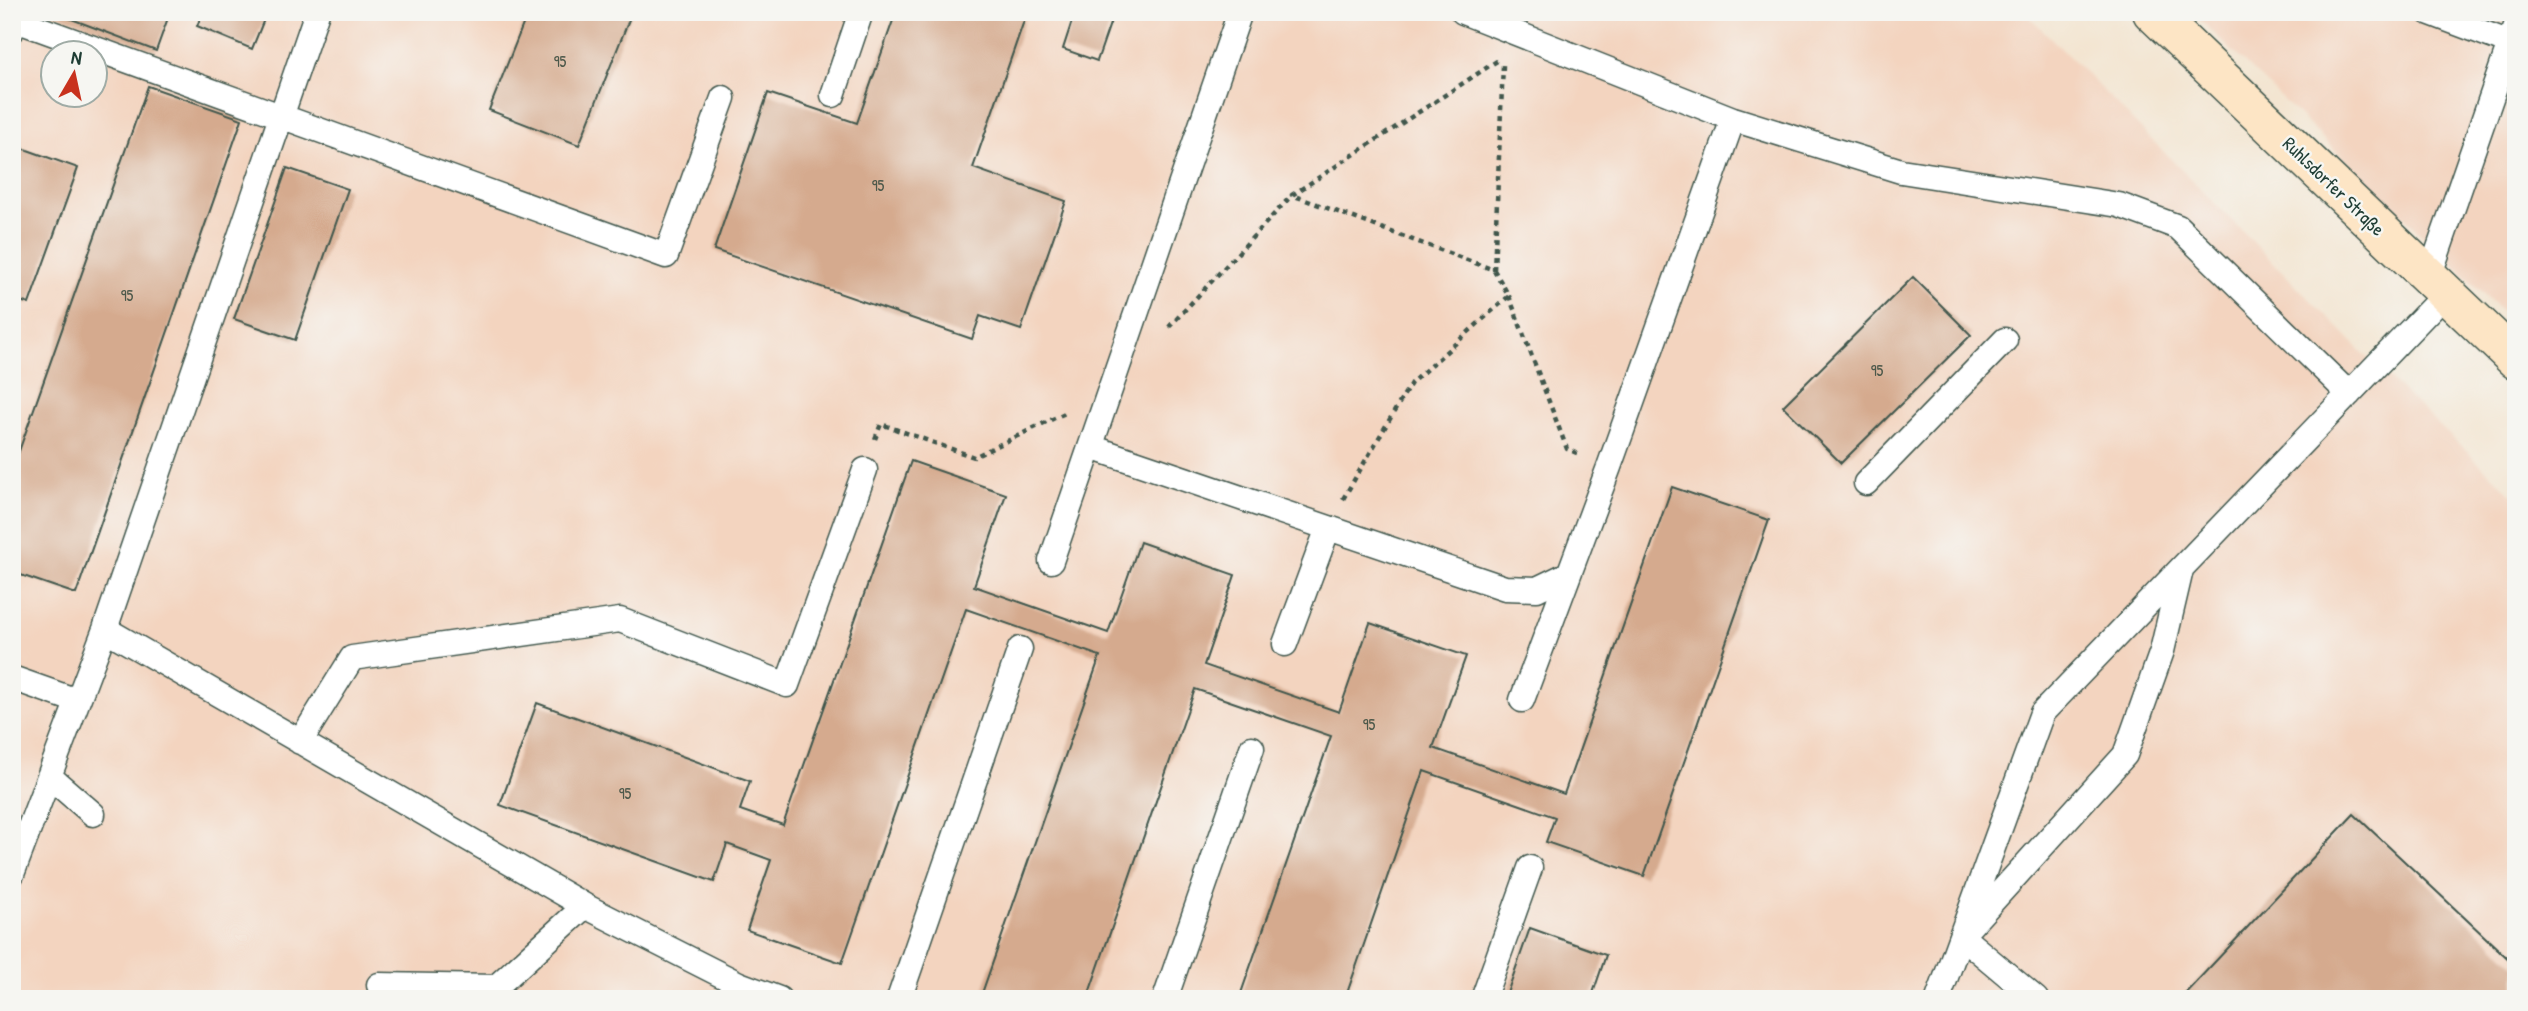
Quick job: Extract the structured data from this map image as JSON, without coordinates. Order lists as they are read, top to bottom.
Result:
{
  "streets": {
    "street": ["Ruhlsdorfer Straße"]
  },
  "house_numbers": [
    "95",
    "95",
    "95",
    "95",
    "95",
    "95"
  ],
  "north": "top"
}
